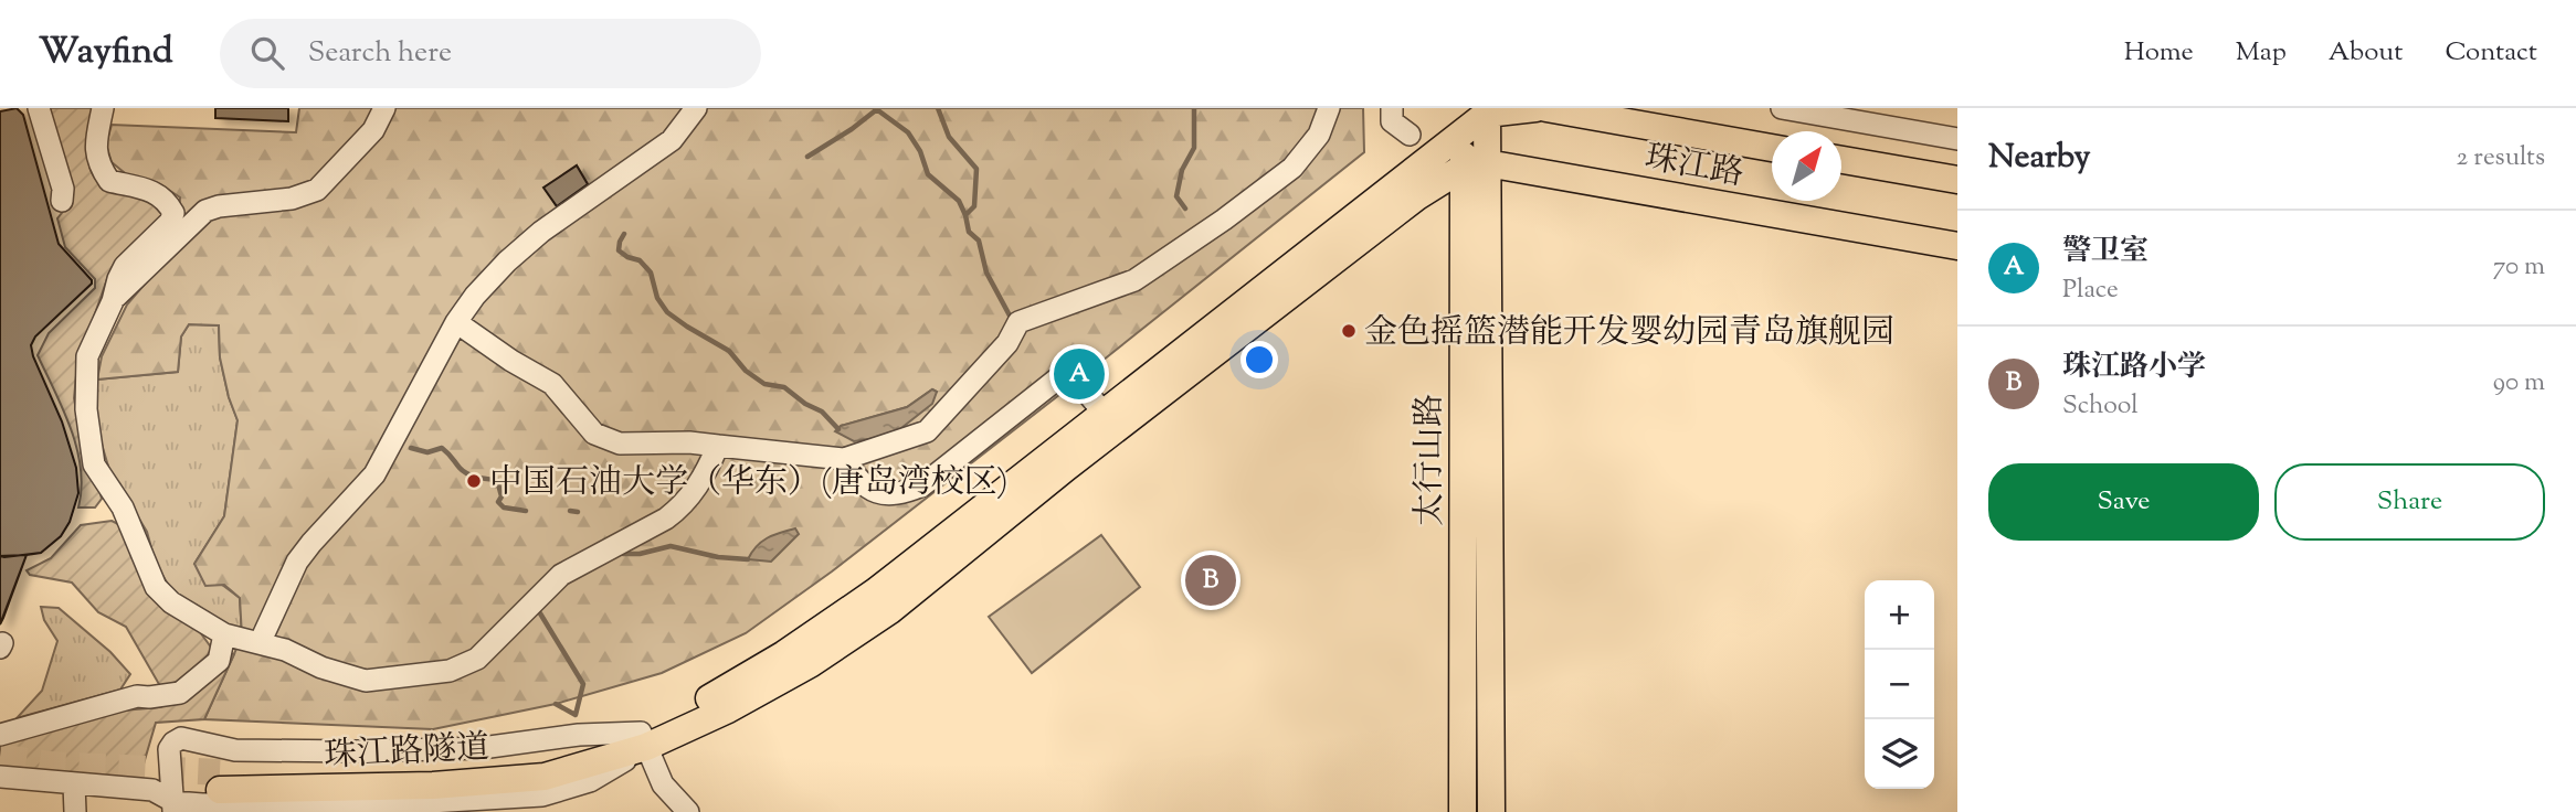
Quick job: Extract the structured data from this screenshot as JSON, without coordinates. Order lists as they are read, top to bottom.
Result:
{
  "streets": {
    "main road": ["珠江路", "太行山路", "珠江路隧道"]
  },
  "crossings": [
    ["珠江路", "太行山路"]
  ],
  "places": ["金色摇篮潜能开发婴幼园青岛旗舰园", "中国石油大学（华东）(唐岛湾校区)"],
  "north": "top right",
  "page": {
    "header": "Wayfind",
    "search": "Search here",
    "nav": [
      "Home",
      "Map",
      "About",
      "Contact"
    ],
    "heading": ["Nearby", "2 results"],
    "list": [
      {
        "mark": "A",
        "name": "警卫室",
        "note": "Place",
        "value": "70 m"
      },
      {
        "mark": "B",
        "name": "珠江路小学",
        "note": "School",
        "value": "90 m"
      }
    ],
    "pins": ["A", "B"],
    "buttons": ["Save", "Share"],
    "map_buttons": ["+", "−"]
  }
}
